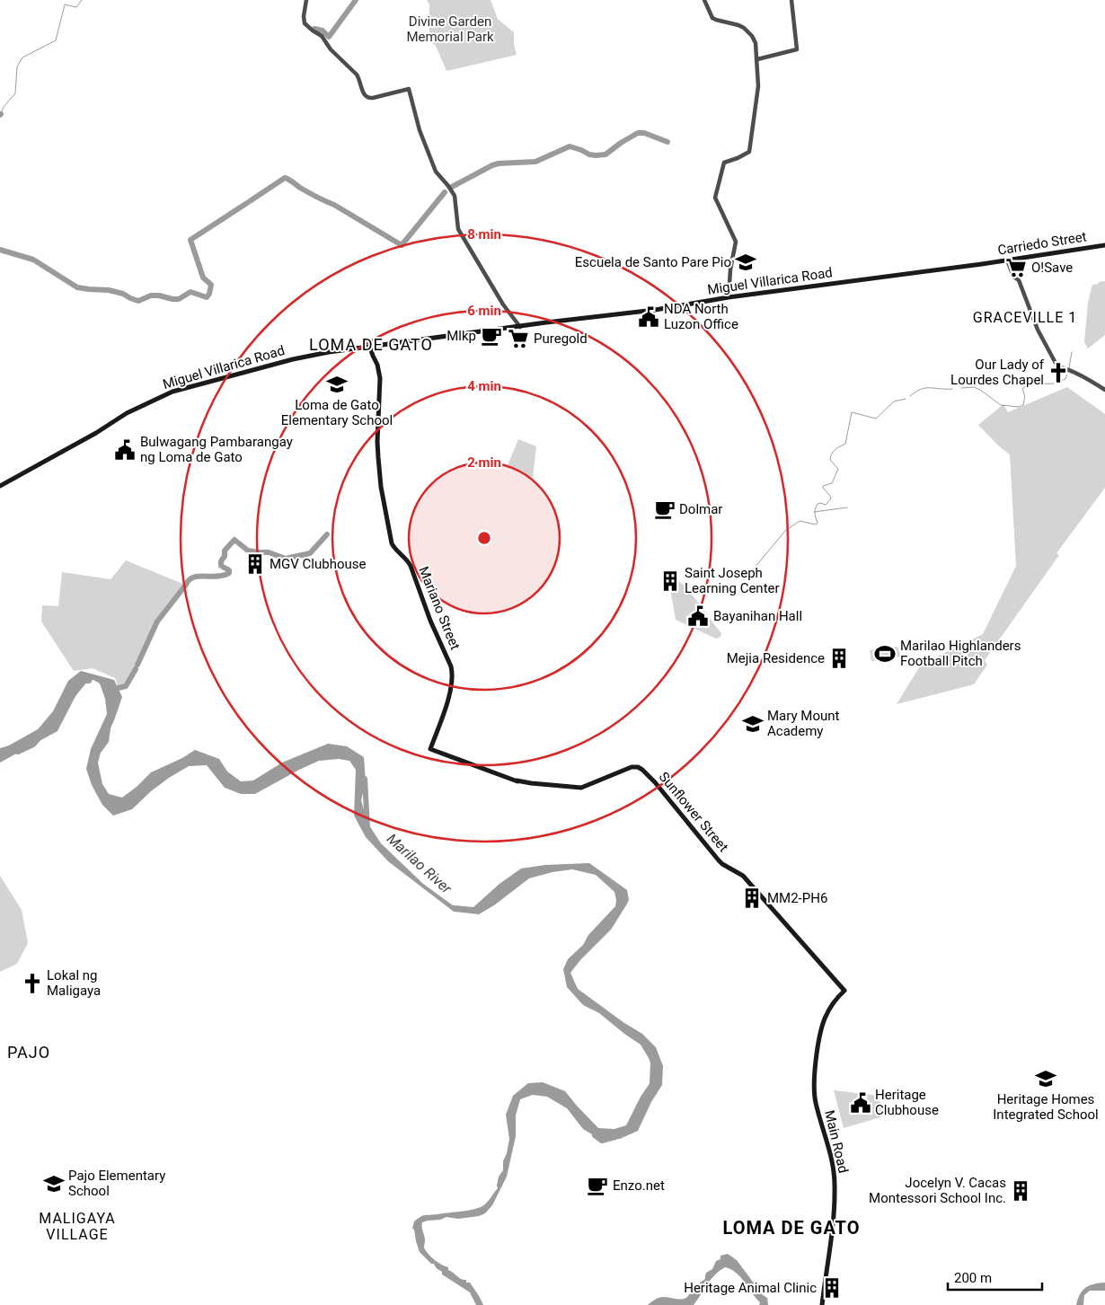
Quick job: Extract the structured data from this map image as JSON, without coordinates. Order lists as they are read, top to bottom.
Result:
{
  "streets": {
    "main road": [
      "Carriedo Street",
      "Miguel Villarica Road",
      "Mariano Street",
      "Sunflower Street",
      "Main Road"
    ]
  },
  "crossings": [
    ["Carriedo Street", "Miguel Villarica Road"],
    ["Miguel Villarica Road", "Mariano Street"],
    ["Mariano Street", "Sunflower Street"],
    ["Sunflower Street", "Main Road"]
  ],
  "districts": [
    "GRACEVILLE 1",
    "LOMA DE GATO",
    "PAJO",
    "MALIGAYA VILLAGE",
    "LOMA DE GATO"
  ],
  "water": ["Marilao River"],
  "parks": ["Divine Garden Memorial Park"],
  "places": {
    "school or university": [
      "Escuela de Santo Pare Pio",
      "Loma de Gato Elementary School",
      "Mary Mount Academy",
      "Heritage Homes Integrated School",
      "Pajo Elementary School"
    ],
    "supermarket": ["O!Save", "Puregold"],
    "public building": [
      "NDA North Luzon Office",
      "Bulwagang Pambarangay ng Loma de Gato",
      "Bayanihan Hall",
      "Heritage Clubhouse"
    ],
    "cafe": ["Mlkp", "Dolmar", "Enzo.net"],
    "church": ["Our Lady of Lourdes Chapel", "Lokal ng Maligaya"],
    "building": [
      "MGV Clubhouse",
      "Saint Joseph Learning Center",
      "Mejia Residence",
      "MM2-PH6",
      "Jocelyn V. Cacas Montessori School Inc.",
      "Heritage Animal Clinic"
    ],
    "sports": ["Marilao Highlanders Football Pitch"]
  },
  "scale_bar": "200 m",
  "rings": [
    "8 min",
    "6 min",
    "4 min",
    "2 min"
  ]
}
